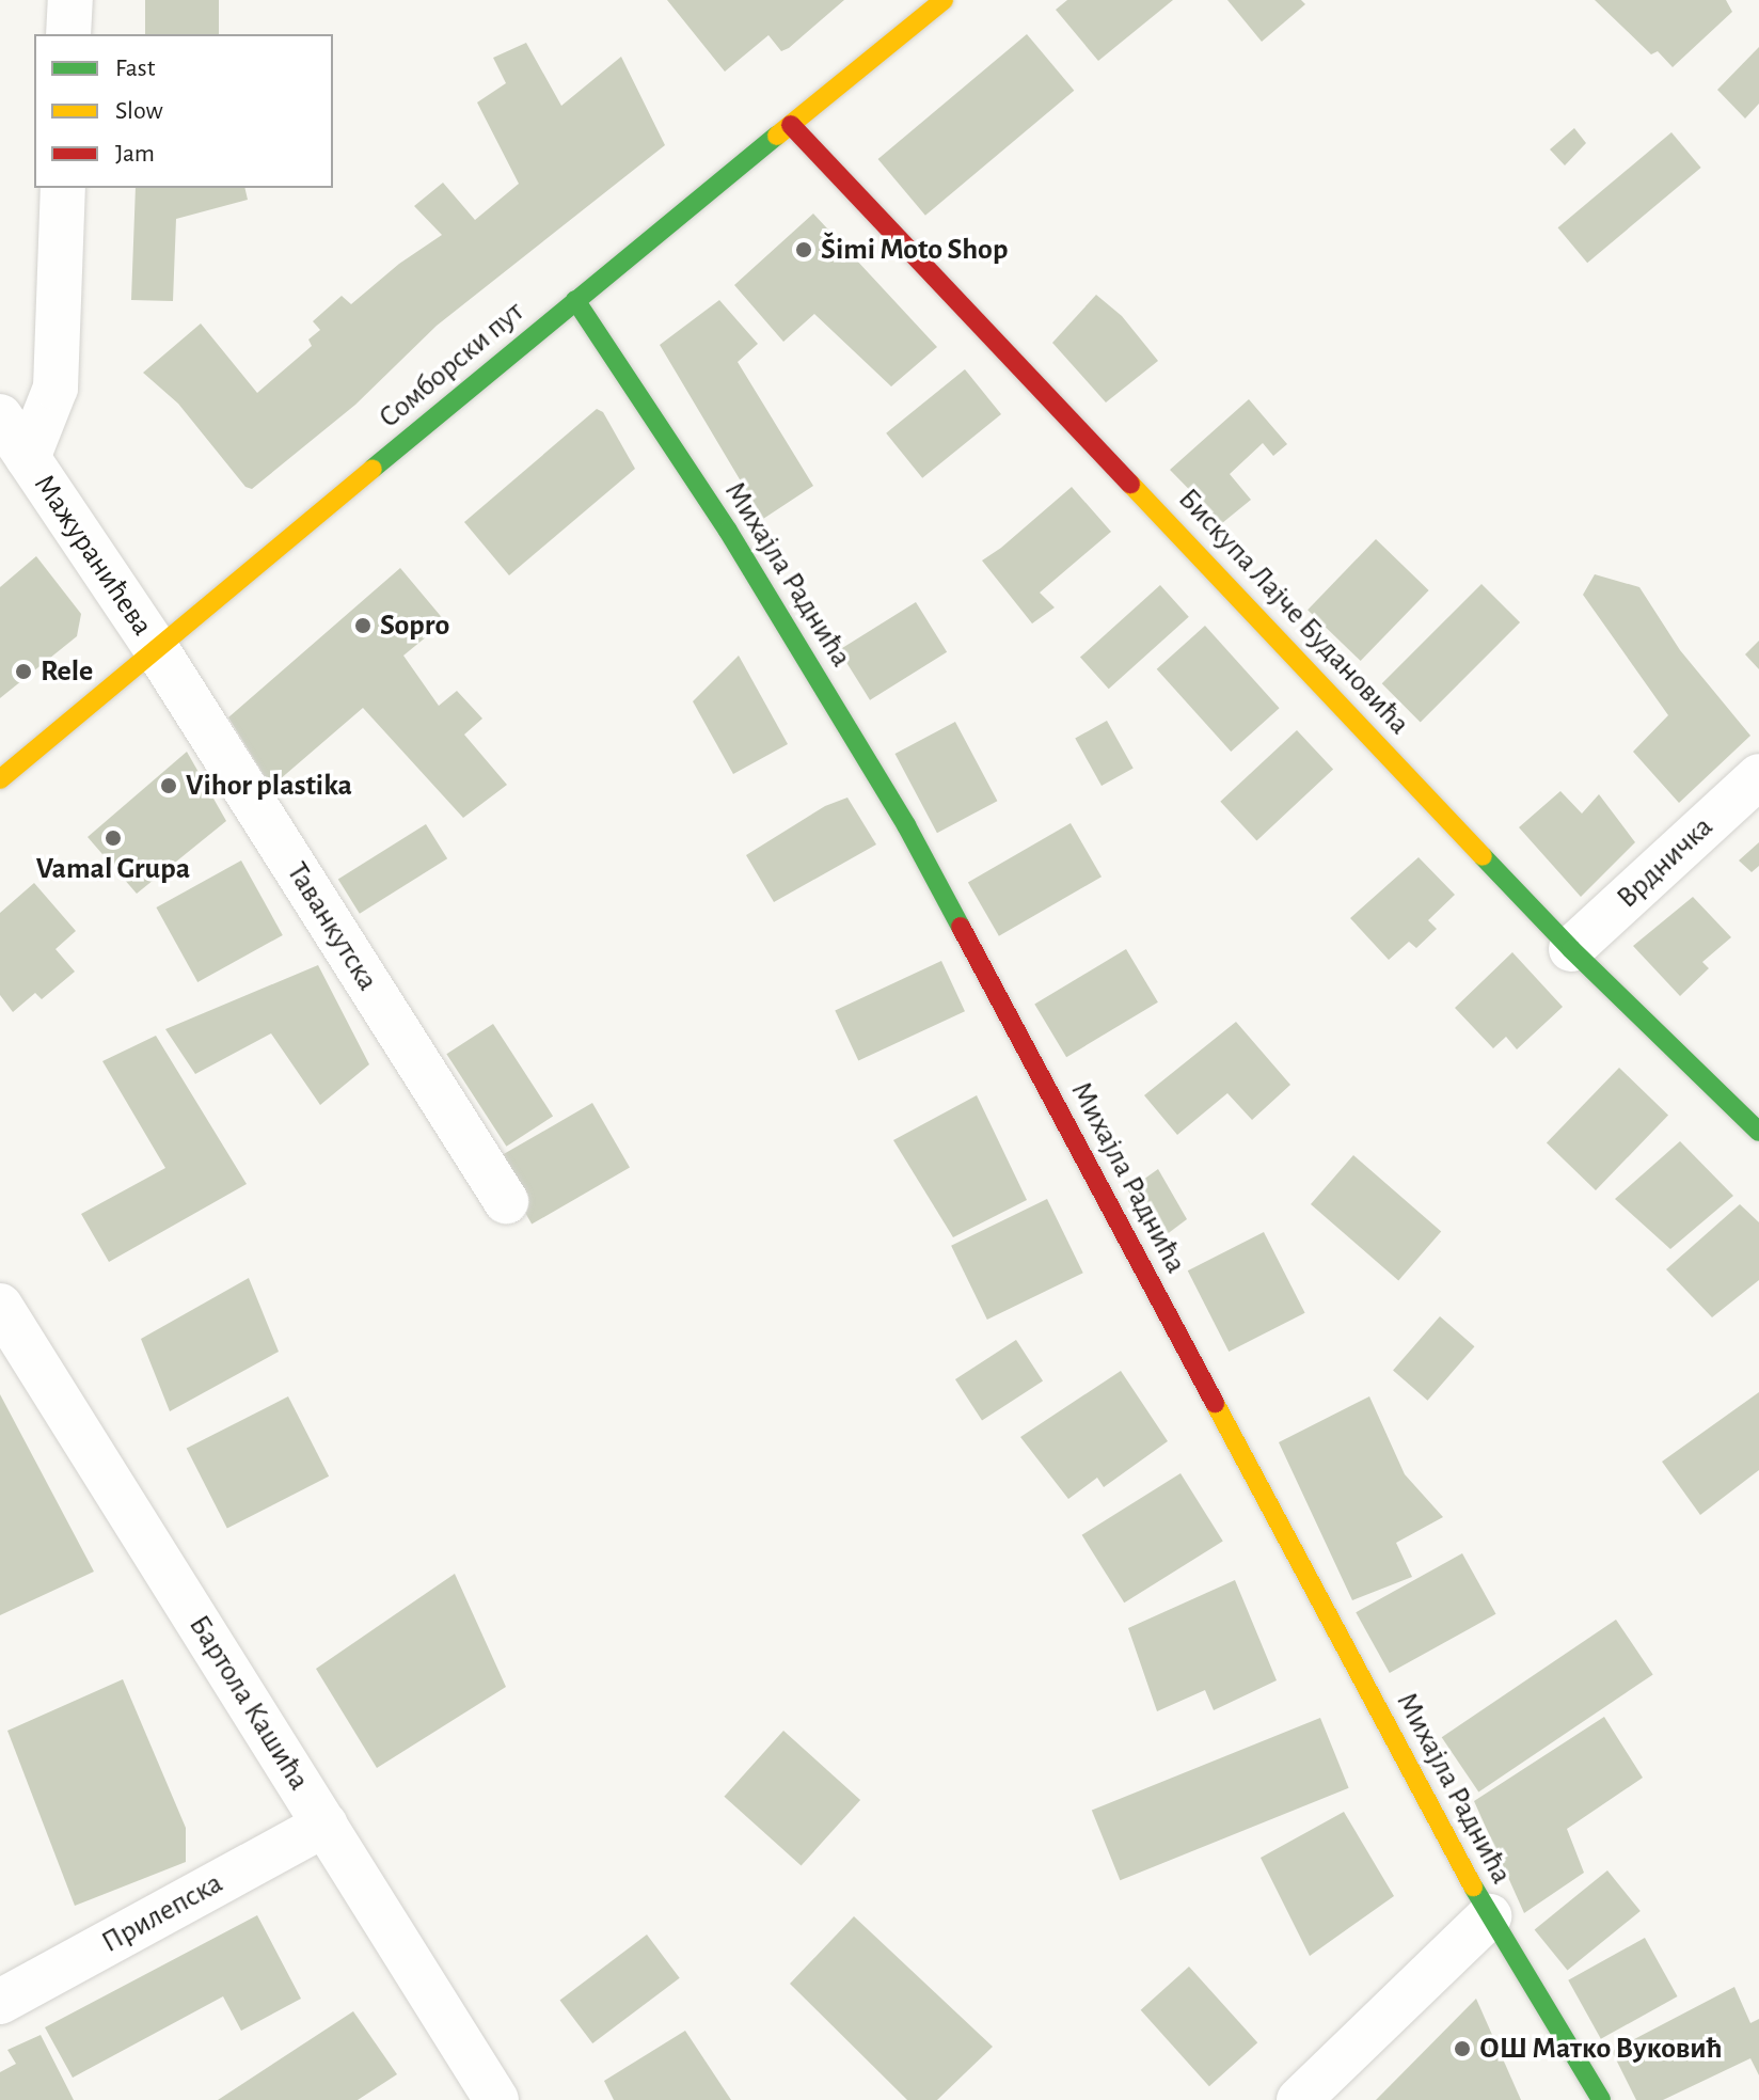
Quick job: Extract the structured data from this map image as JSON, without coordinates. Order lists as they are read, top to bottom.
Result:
{
  "streets": {
    "street": [
      "Сомборски пут",
      "Мажуранићева",
      "Михајла Раднића",
      "Бискупа Лајче Будановића",
      "Врдничка",
      "Таванкутска",
      "Бартола Кашића",
      "Прилепска"
    ]
  },
  "crossings": [
    ["Сомборски пут", "Мажуранићева"],
    ["Сомборски пут", "Михајла Раднића"],
    ["Сомборски пут", "Бискупа Лајче Будановића"],
    ["Сомборски пут", "Таванкутска"],
    ["Мажуранићева", "Таванкутска"],
    ["Бискупа Лајче Будановића", "Врдничка"],
    ["Бартола Кашића", "Прилепска"]
  ],
  "places": [
    "Šimi Moto Shop",
    "Sopro",
    "Rele",
    "Vihor plastika",
    "Vamal Grupa",
    "ОШ Матко Вуковић"
  ],
  "legend": ["Fast", "Slow", "Jam"]
}
